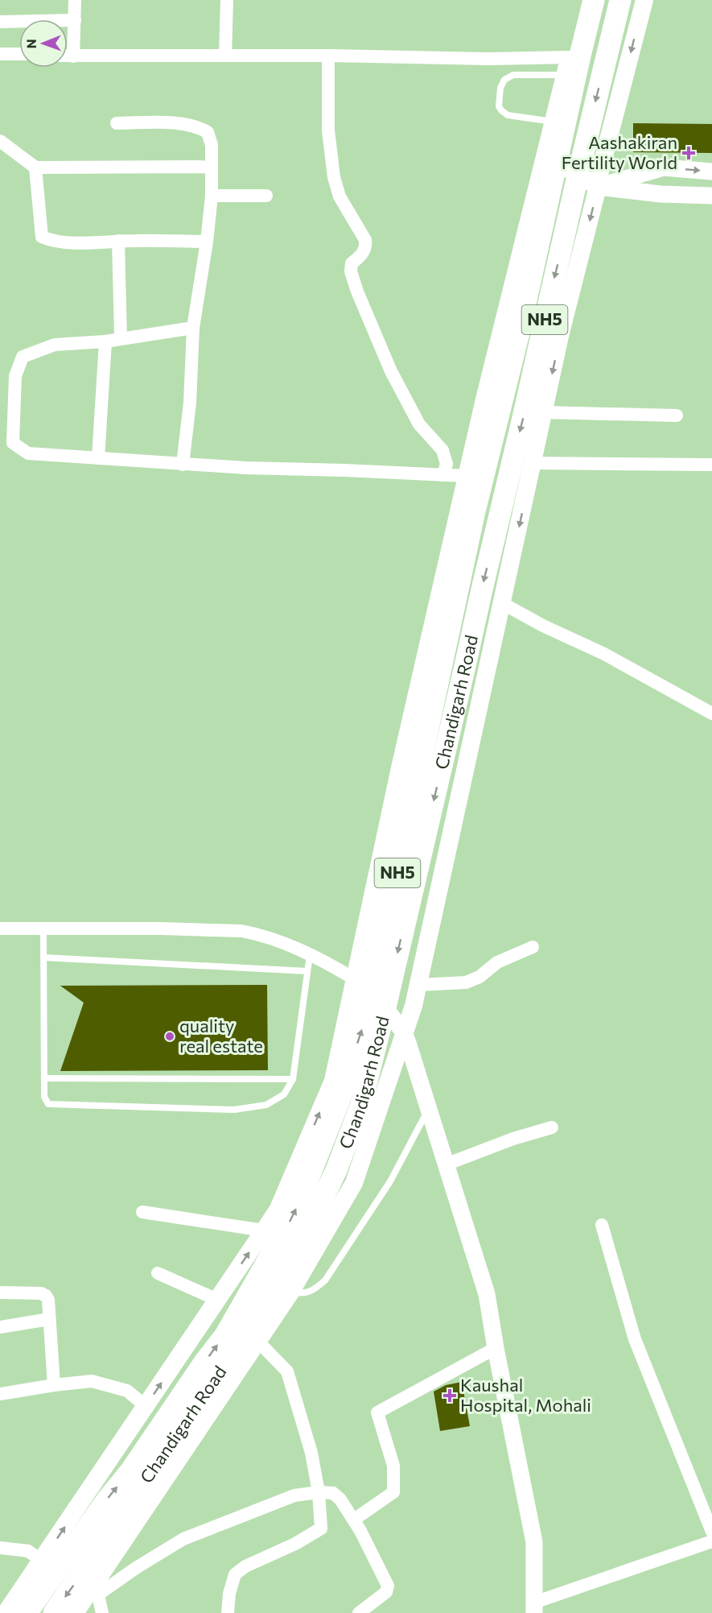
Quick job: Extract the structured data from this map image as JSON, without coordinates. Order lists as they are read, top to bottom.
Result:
{
  "streets": {
    "highway": ["NH5", "Chandigarh Road"]
  },
  "places": {
    "health": ["Aashakiran Fertility World", "Kaushal Hospital, Mohali"],
    "other": ["quality real estate"]
  },
  "north": "left"
}
